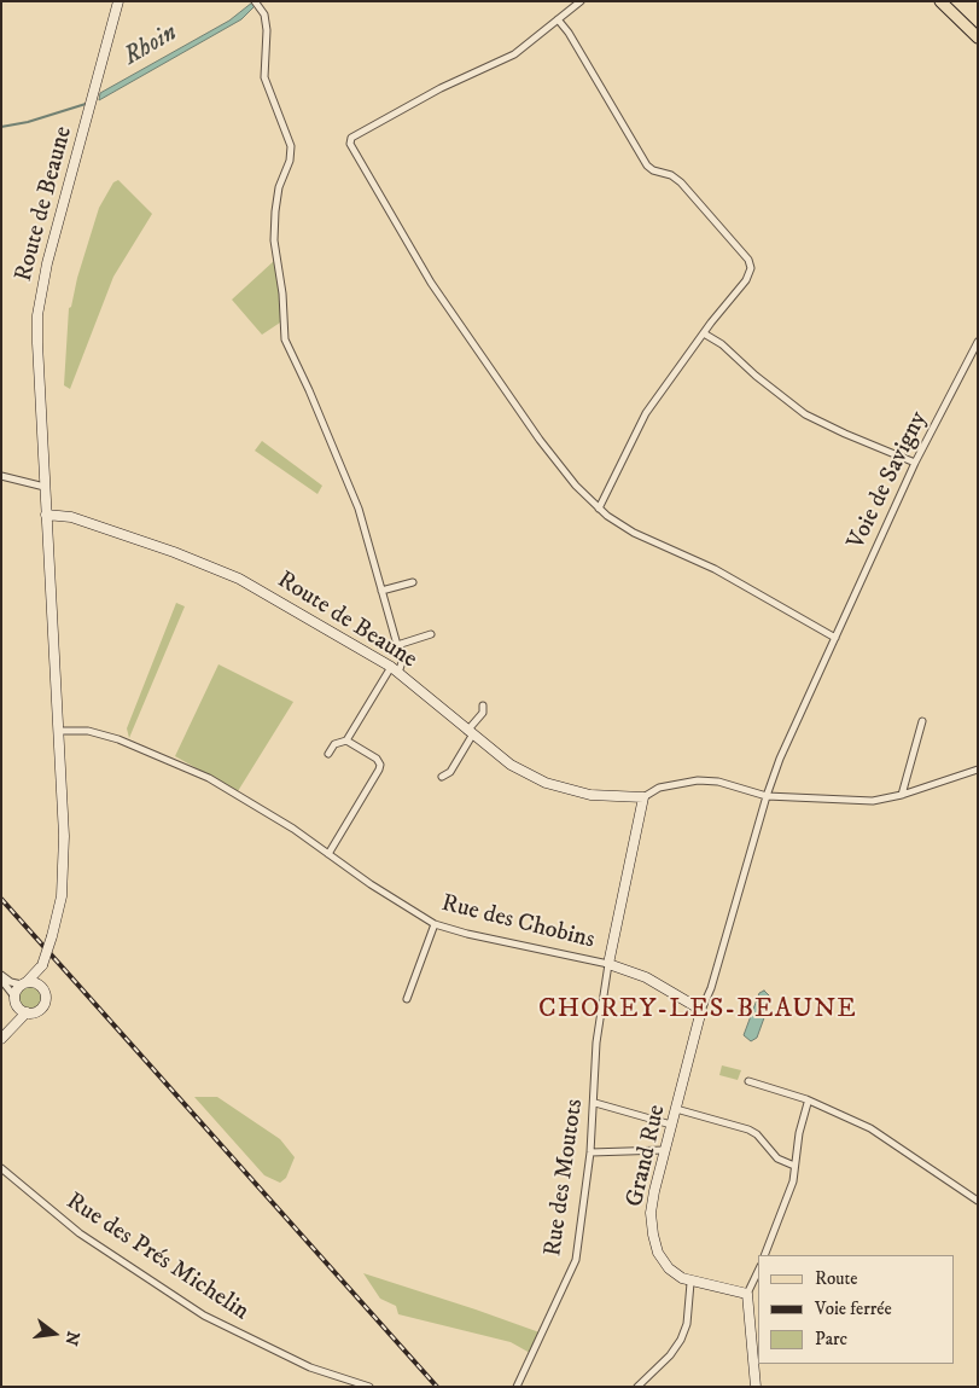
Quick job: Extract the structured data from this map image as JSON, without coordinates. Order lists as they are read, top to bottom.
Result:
{
  "streets": {
    "street": [
      "Route de Beaune",
      "Voie de Savigny",
      "Rue des Chobins",
      "Grand Rue",
      "Rue des Moutots",
      "Rue des Prés Michelin"
    ]
  },
  "crossings": [
    ["Route de Beaune", "Rue des Chobins"],
    ["Voie de Savigny", "Grand Rue"],
    ["Rue des Chobins", "Rue des Moutots"]
  ],
  "districts": ["CHOREY-LES-BEAUNE"],
  "water": ["Rhoin"],
  "legend": ["Route", "Voie ferrée", "Parc"],
  "north": "right"
}
